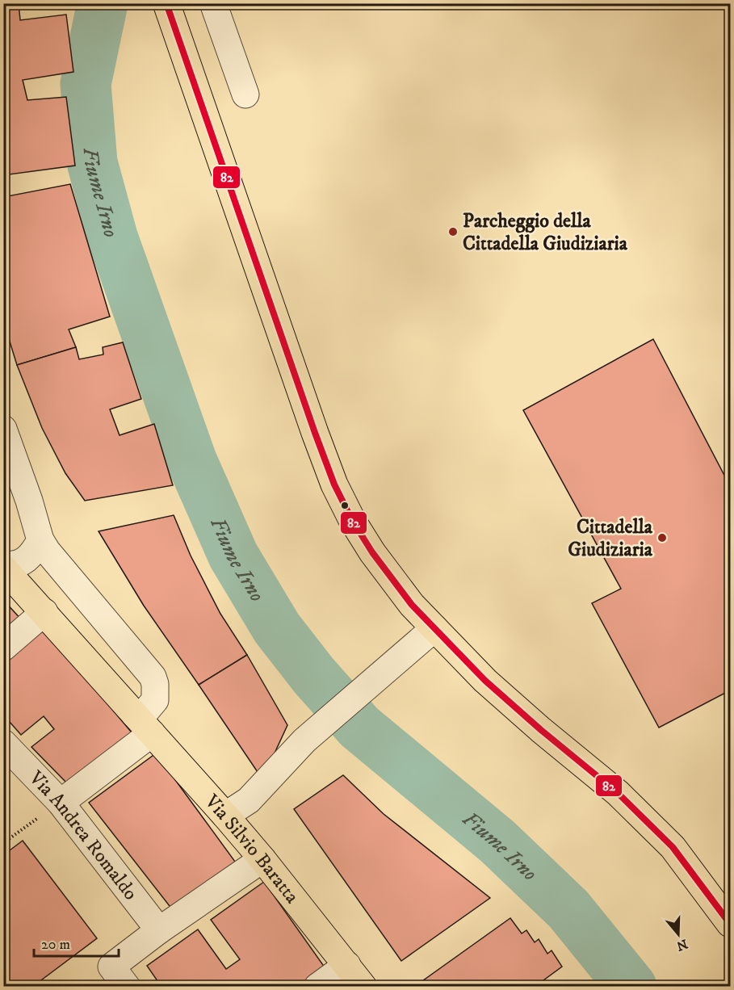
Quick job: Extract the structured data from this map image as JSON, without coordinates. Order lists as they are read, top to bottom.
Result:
{
  "streets": {
    "main road": ["Via Silvio Baratta"],
    "street": ["Via Andrea Romaldo"]
  },
  "water": ["Fiume Irno"],
  "places": ["Parcheggio della Cittadella Giudiziaria", "Cittadella Giudiziaria"],
  "lines": ["transit line 82"],
  "scale_bar": "20 m",
  "north": "bottom"
}
